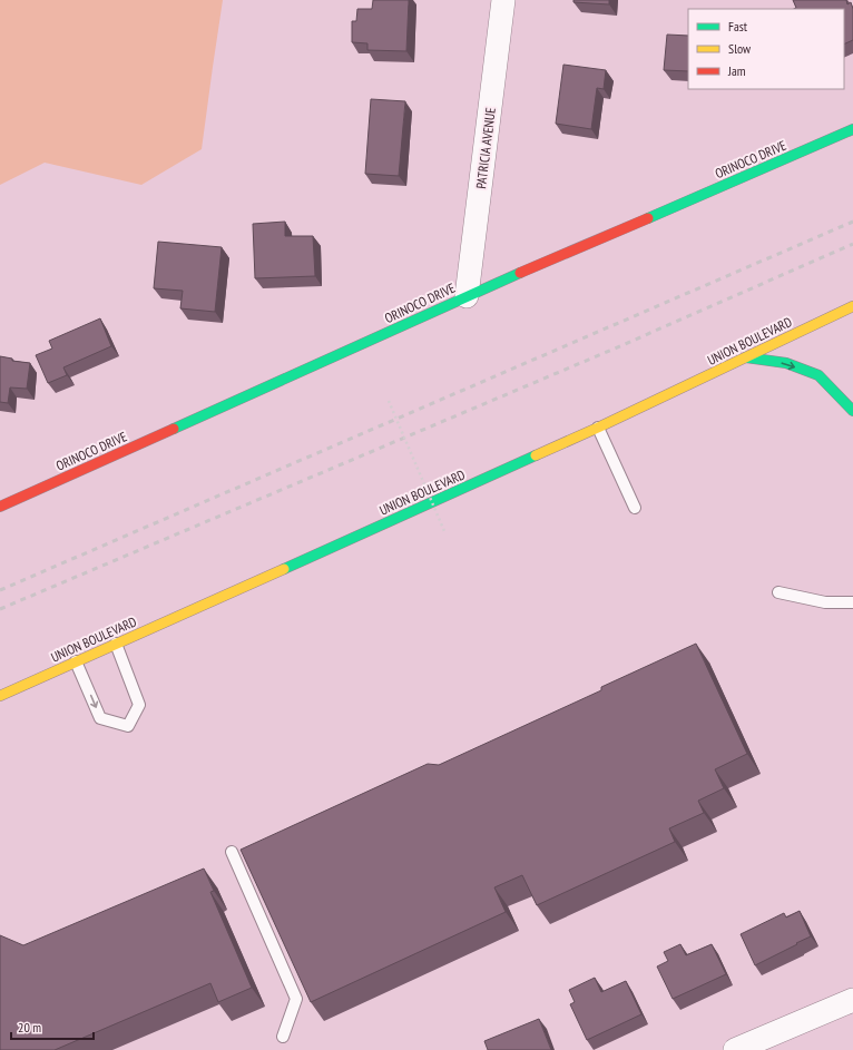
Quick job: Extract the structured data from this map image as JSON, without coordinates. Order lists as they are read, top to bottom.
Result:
{
  "streets": {
    "main road": ["ORINOCO DRIVE", "UNION BOULEVARD"],
    "street": ["PATRICIA AVENUE"]
  },
  "crossings": [
    ["PATRICIA AVENUE", "ORINOCO DRIVE"]
  ],
  "legend": ["Fast", "Slow", "Jam"],
  "scale_bar": "20 m"
}
